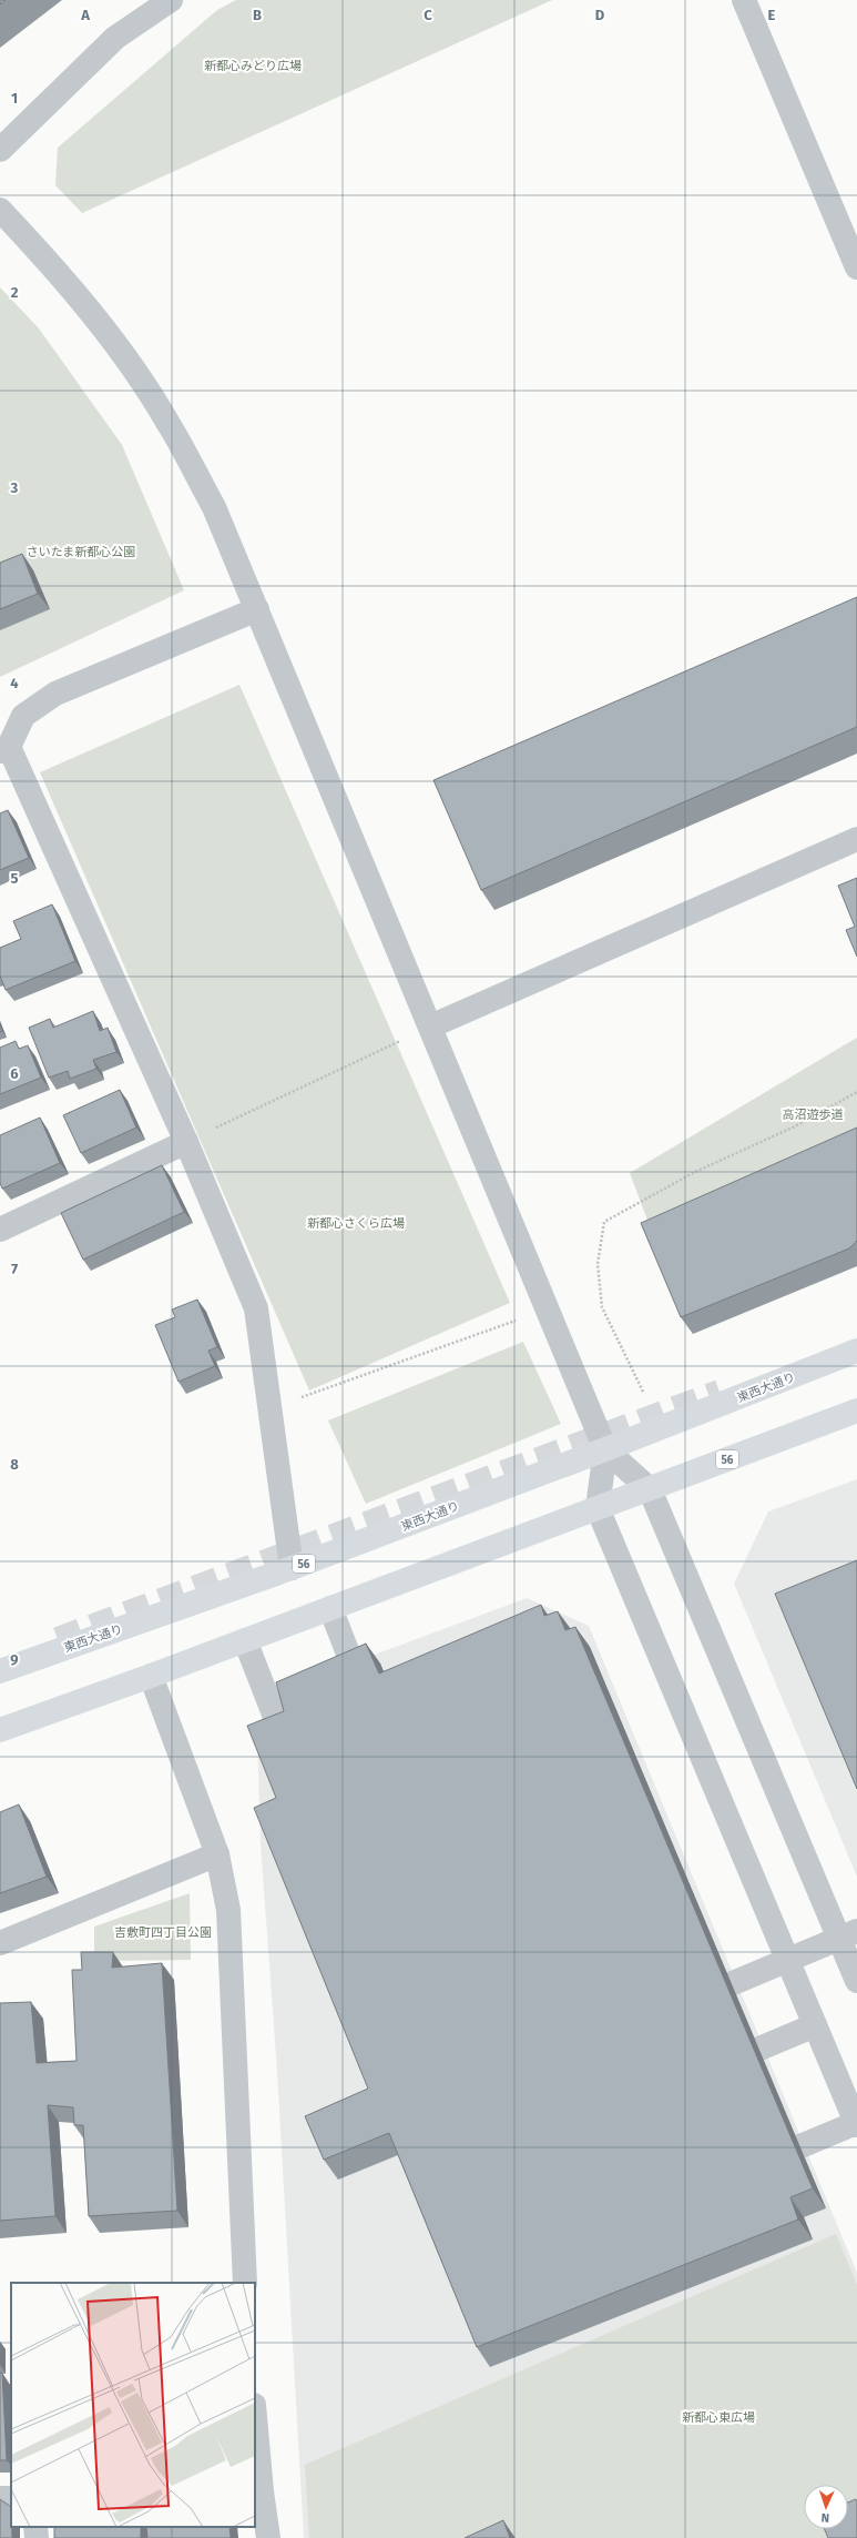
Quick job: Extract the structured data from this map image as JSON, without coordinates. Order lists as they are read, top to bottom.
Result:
{
  "streets": {
    "main road": ["東西大通り", "56"]
  },
  "parks": [
    "新都心みどり広場",
    "さいたま新都心公園",
    "高沼遊歩道",
    "新都心さくら広場",
    "吉敷町四丁目公園",
    "新都心東広場"
  ],
  "north": "bottom",
  "grid": {
    "columns": [
      "A",
      "B",
      "C",
      "D",
      "E"
    ],
    "rows": [
      "1",
      "2",
      "3",
      "4",
      "5",
      "6",
      "7",
      "8",
      "9"
    ]
  }
}
